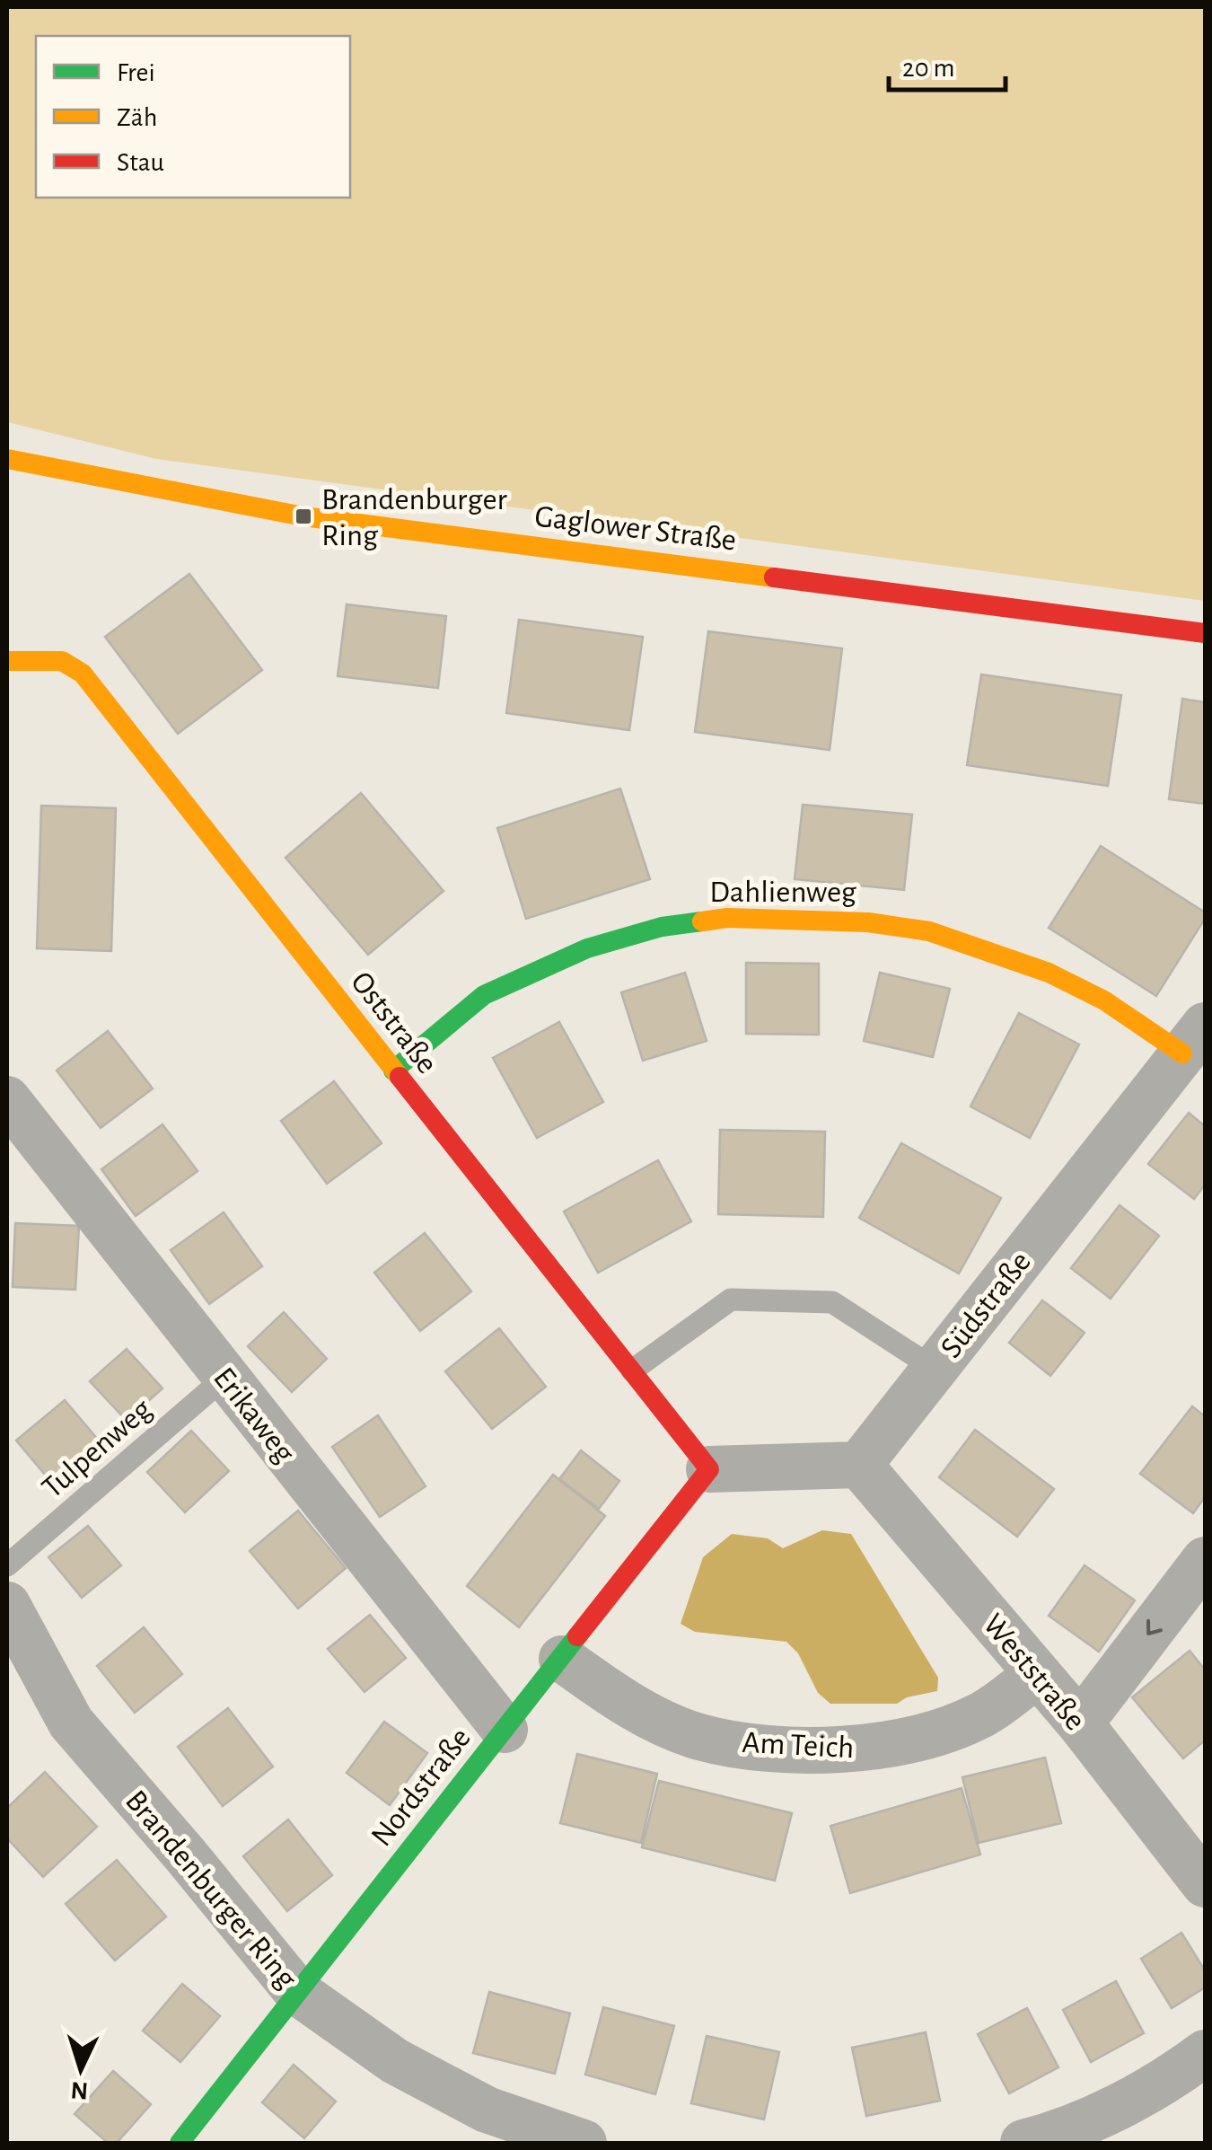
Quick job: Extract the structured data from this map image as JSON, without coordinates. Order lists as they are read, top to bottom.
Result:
{
  "streets": {
    "street": [
      "Gaglower Straße",
      "Dahlienweg",
      "Oststraße",
      "Südstraße",
      "Erikaweg",
      "Weststraße",
      "Am Teich",
      "Nordstraße",
      "Brandenburger Ring"
    ],
    "lane": ["Tulpenweg"]
  },
  "crossings": [
    ["Dahlienweg", "Oststraße"],
    ["Dahlienweg", "Südstraße"],
    ["Oststraße", "Nordstraße"],
    ["Südstraße", "Weststraße"],
    ["Erikaweg", "Tulpenweg"],
    ["Erikaweg", "Nordstraße"],
    ["Weststraße", "Am Teich"],
    ["Am Teich", "Nordstraße"],
    ["Nordstraße", "Brandenburger Ring"]
  ],
  "places": {
    "transit": ["Brandenburger Ring"]
  },
  "legend": ["Frei", "Zäh", "Stau"],
  "scale_bar": "20 m",
  "north": "bottom"
}
